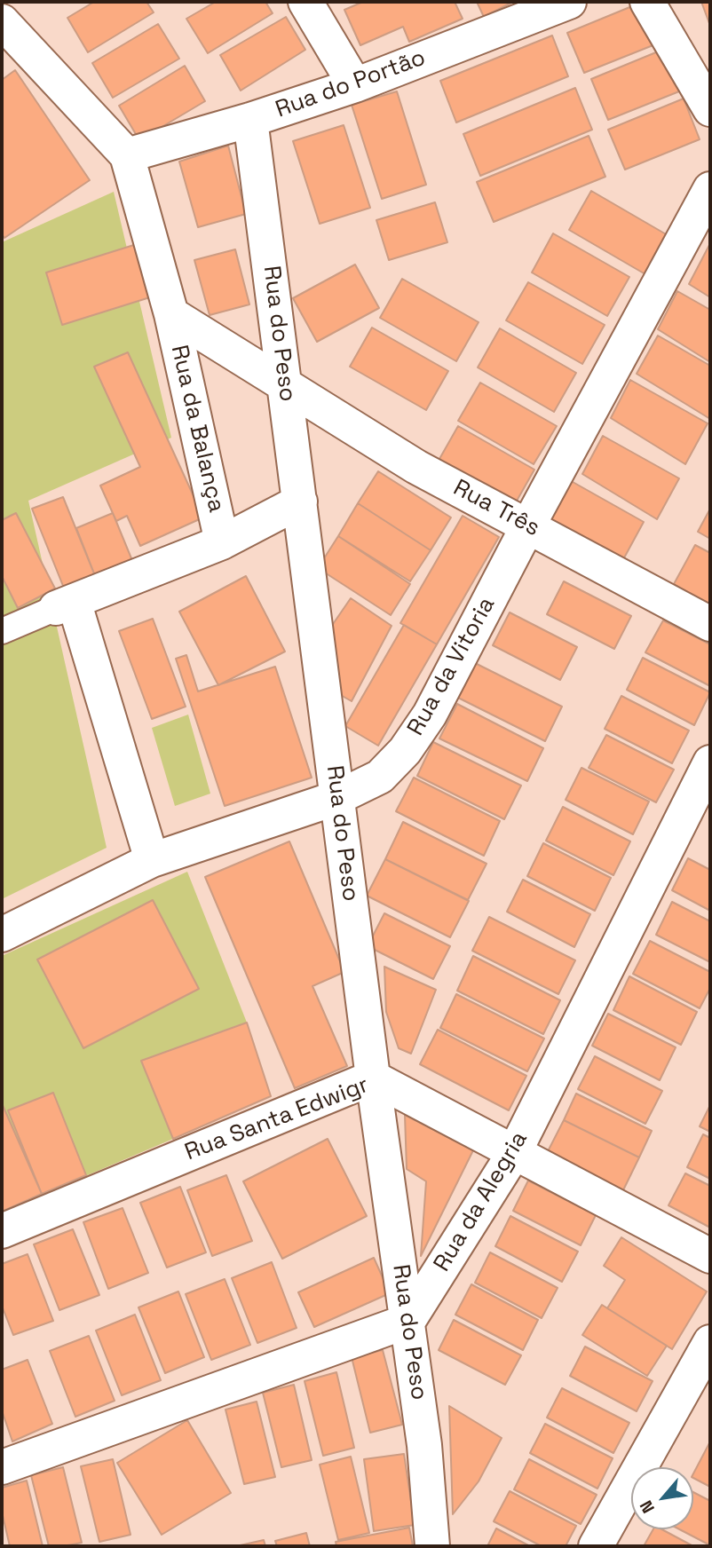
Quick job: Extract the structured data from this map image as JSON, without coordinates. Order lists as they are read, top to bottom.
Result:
{
  "streets": {
    "street": [
      "Rua do Portão",
      "Rua do Peso",
      "Rua da Balança",
      "Rua Três",
      "Rua da Vitoria",
      "Rua Santa Edwigr",
      "Rua da Alegria"
    ]
  },
  "crossings": [
    ["Rua do Portão", "Rua do Peso"],
    ["Rua do Portão", "Rua da Balança"],
    ["Rua do Peso", "Rua da Balança"],
    ["Rua do Peso", "Rua Três"],
    ["Rua do Peso", "Rua da Vitoria"],
    ["Rua do Peso", "Rua Santa Edwigr"],
    ["Rua do Peso", "Rua da Alegria"],
    ["Rua da Balança", "Rua Três"],
    ["Rua Três", "Rua da Vitoria"],
    ["Rua Santa Edwigr", "Rua da Alegria"]
  ],
  "north": "bottom left"
}
